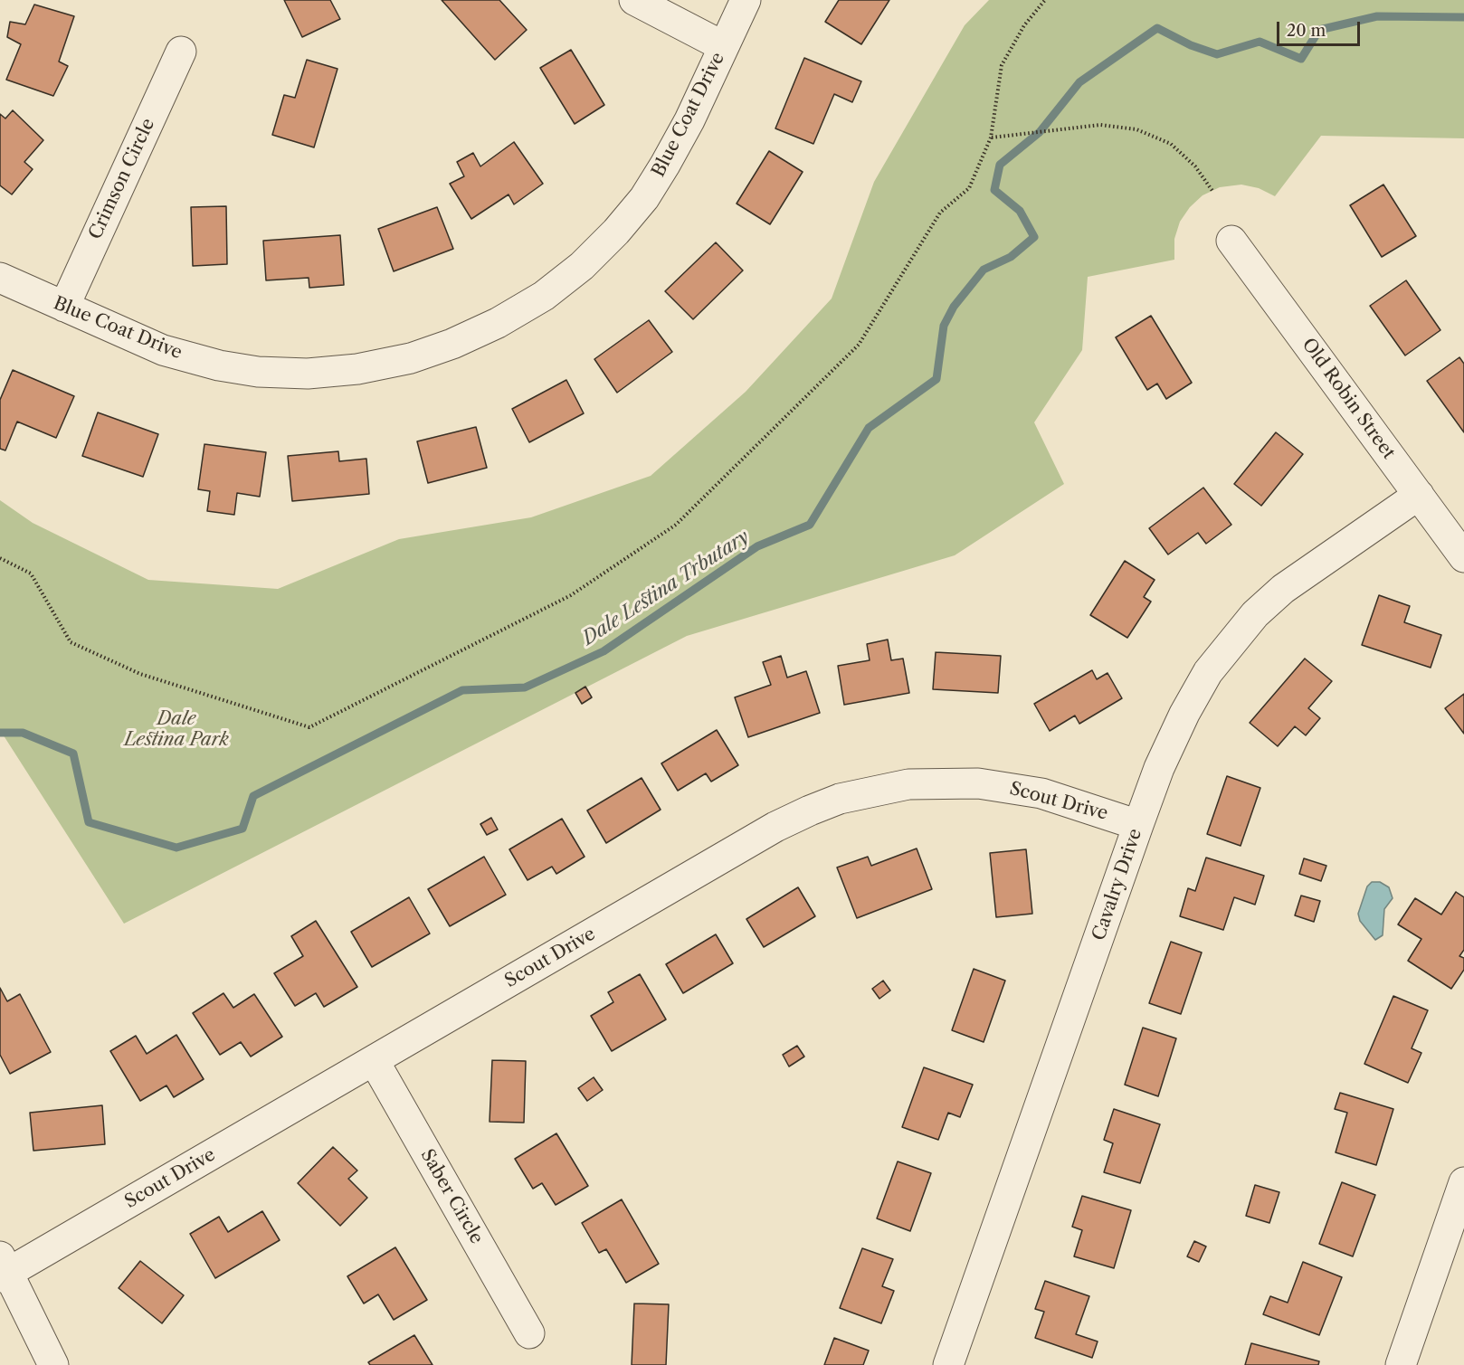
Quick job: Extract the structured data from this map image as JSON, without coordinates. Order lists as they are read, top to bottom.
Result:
{
  "streets": {
    "street": [
      "Blue Coat Drive",
      "Crimson Circle",
      "Old Robin Street",
      "Scout Drive",
      "Cavalry Drive",
      "Saber Circle"
    ]
  },
  "crossings": [
    ["Blue Coat Drive", "Crimson Circle"],
    ["Old Robin Street", "Cavalry Drive"],
    ["Scout Drive", "Cavalry Drive"],
    ["Scout Drive", "Saber Circle"]
  ],
  "water": ["Dale Lestina Trbutary"],
  "parks": ["Dale Lestina Park"],
  "scale_bar": "20 m"
}
